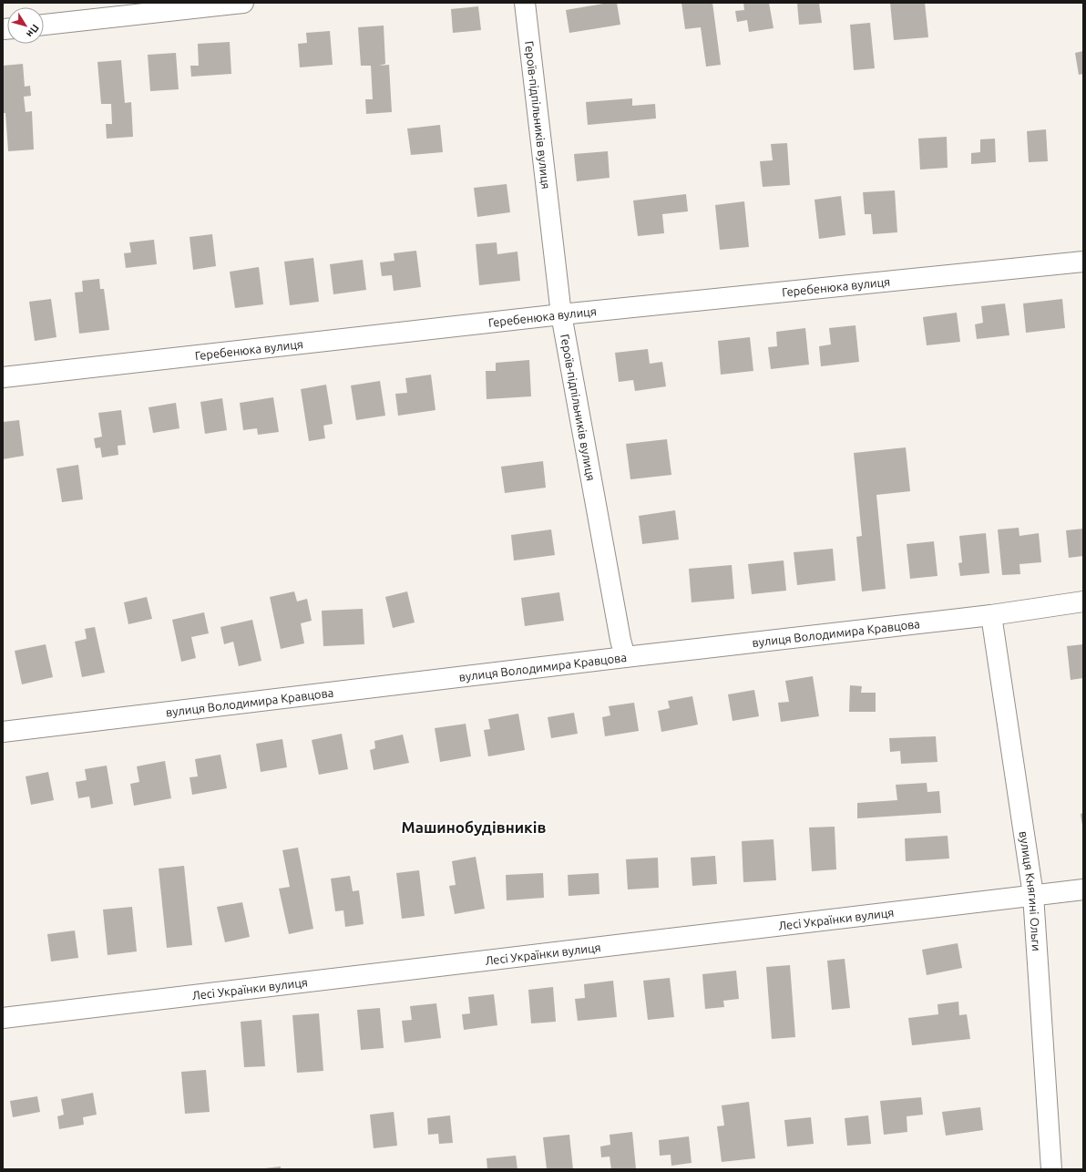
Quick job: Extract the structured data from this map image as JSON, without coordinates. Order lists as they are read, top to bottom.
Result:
{
  "streets": {
    "street": [
      "Героїв-підпільників вулиця",
      "Геребенюка вулиця",
      "вулиця Володимира Кравцова",
      "вулиця Княгині Ольги",
      "Лесі Українки вулиця"
    ]
  },
  "crossings": [
    ["Героїв-підпільників вулиця", "Геребенюка вулиця"],
    ["Героїв-підпільників вулиця", "вулиця Володимира Кравцова"],
    ["вулиця Володимира Кравцова", "вулиця Княгині Ольги"],
    ["вулиця Княгині Ольги", "Лесі Українки вулиця"]
  ],
  "districts": ["Машинобудівників"],
  "north": "bottom right"
}
